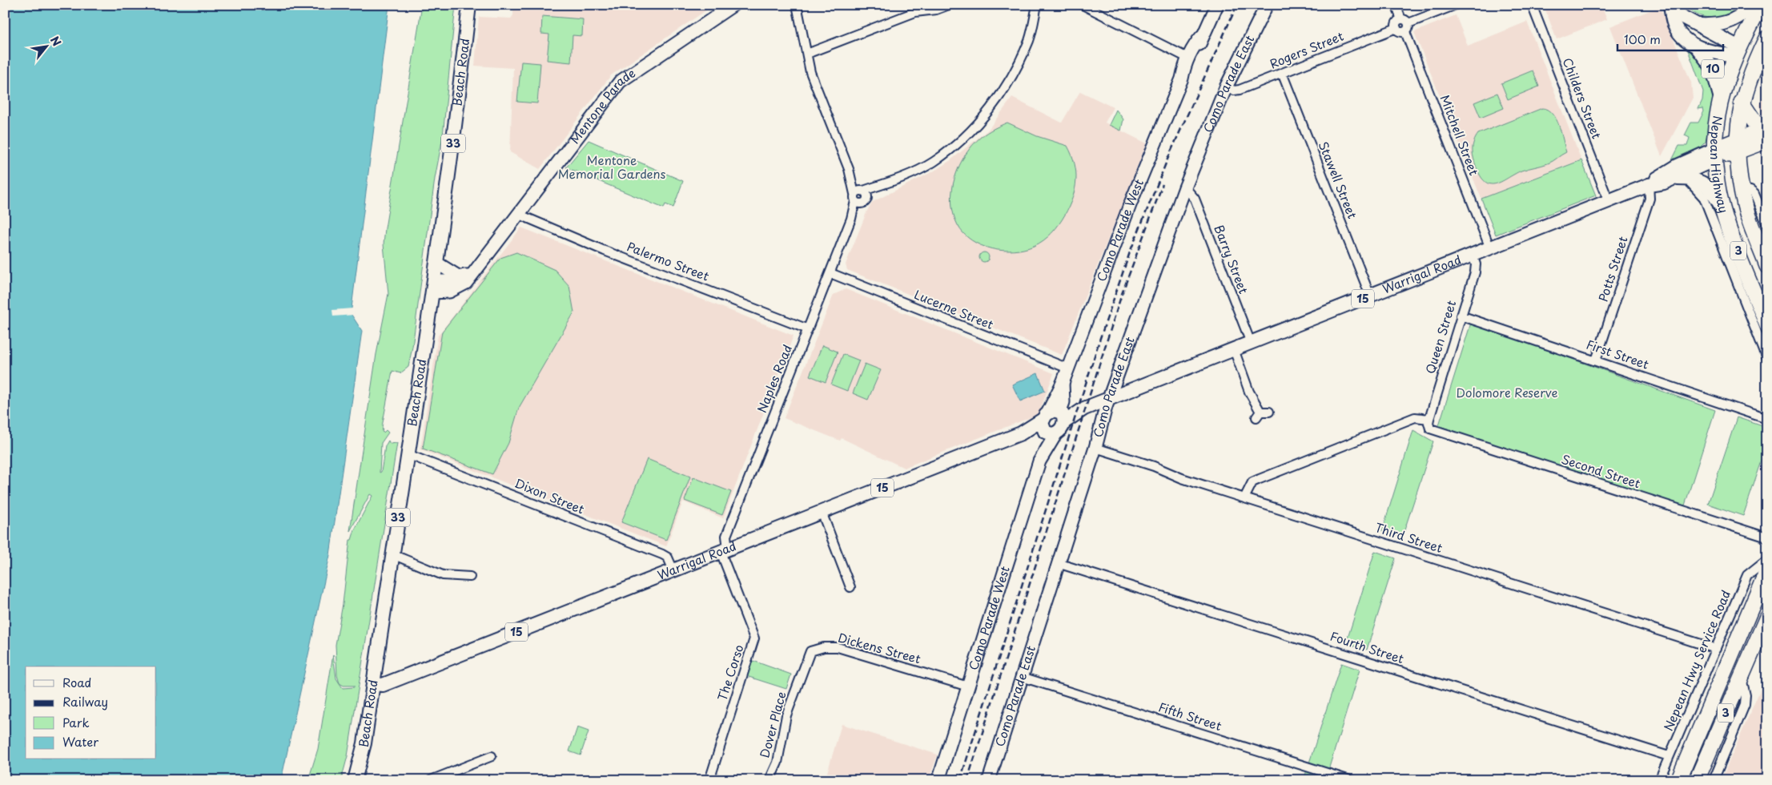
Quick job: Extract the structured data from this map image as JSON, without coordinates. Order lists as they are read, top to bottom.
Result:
{
  "streets": {
    "highway": [
      "10",
      "Nepean Highway",
      "3",
      "Warrigal Road",
      "15"
    ],
    "main road": ["Beach Road", "33"],
    "street": [
      "Rogers Street",
      "Como Parade East",
      "Childers Street",
      "Mentone Parade",
      "Mitchell Street",
      "Stawell Street",
      "Como Parade West",
      "Barry Street",
      "Palermo Street",
      "Potts Street",
      "Lucerne Street",
      "Queen Street",
      "First Street",
      "Naples Road",
      "Second Street",
      "Dixon Street",
      "Third Street",
      "Fourth Street",
      "Dickens Street",
      "Nepean Hwy Service Road",
      "The Corso",
      "Fifth Street",
      "Dover Place"
    ]
  },
  "crossings": [
    ["Rogers Street", "Como Parade East"],
    ["Rogers Street", "Mitchell Street"],
    ["Rogers Street", "Stawell Street"],
    ["10", "Nepean Highway"],
    ["Beach Road", "Mentone Parade"],
    ["Beach Road", "Warrigal Road"],
    ["Beach Road", "Dixon Street"],
    ["Como Parade East", "Barry Street"],
    ["Como Parade East", "Warrigal Road"],
    ["Como Parade East", "Third Street"],
    ["Como Parade East", "Fourth Street"],
    ["Como Parade East", "Fifth Street"],
    ["Childers Street", "Warrigal Road"],
    ["Mentone Parade", "Palermo Street"],
    ["Mitchell Street", "Warrigal Road"],
    ["Nepean Highway", "Warrigal Road"],
    ["Stawell Street", "Warrigal Road"],
    ["Como Parade West", "Warrigal Road"],
    ["Como Parade West", "15"],
    ["Como Parade West", "Lucerne Street"],
    ["Como Parade West", "Dickens Street"],
    ["Barry Street", "Warrigal Road"],
    ["Palermo Street", "Naples Road"],
    ["Potts Street", "Warrigal Road"],
    ["Potts Street", "First Street"],
    ["Warrigal Road", "15"],
    ["Warrigal Road", "Queen Street"],
    ["Warrigal Road", "Naples Road"],
    ["Warrigal Road", "Dixon Street"],
    ["Warrigal Road", "The Corso"],
    ["Lucerne Street", "Naples Road"],
    ["Queen Street", "First Street"],
    ["Queen Street", "Second Street"],
    ["Naples Road", "The Corso"],
    ["Second Street", "Third Street"],
    ["Third Street", "Nepean Hwy Service Road"],
    ["Fourth Street", "Nepean Hwy Service Road"],
    ["Dickens Street", "Dover Place"]
  ],
  "parks": ["Mentone Memorial Gardens", "Dolomore Reserve"],
  "legend": [
    "Road",
    "Railway",
    "Park",
    "Water"
  ],
  "scale_bar": "100 m",
  "north": "top right"
}
